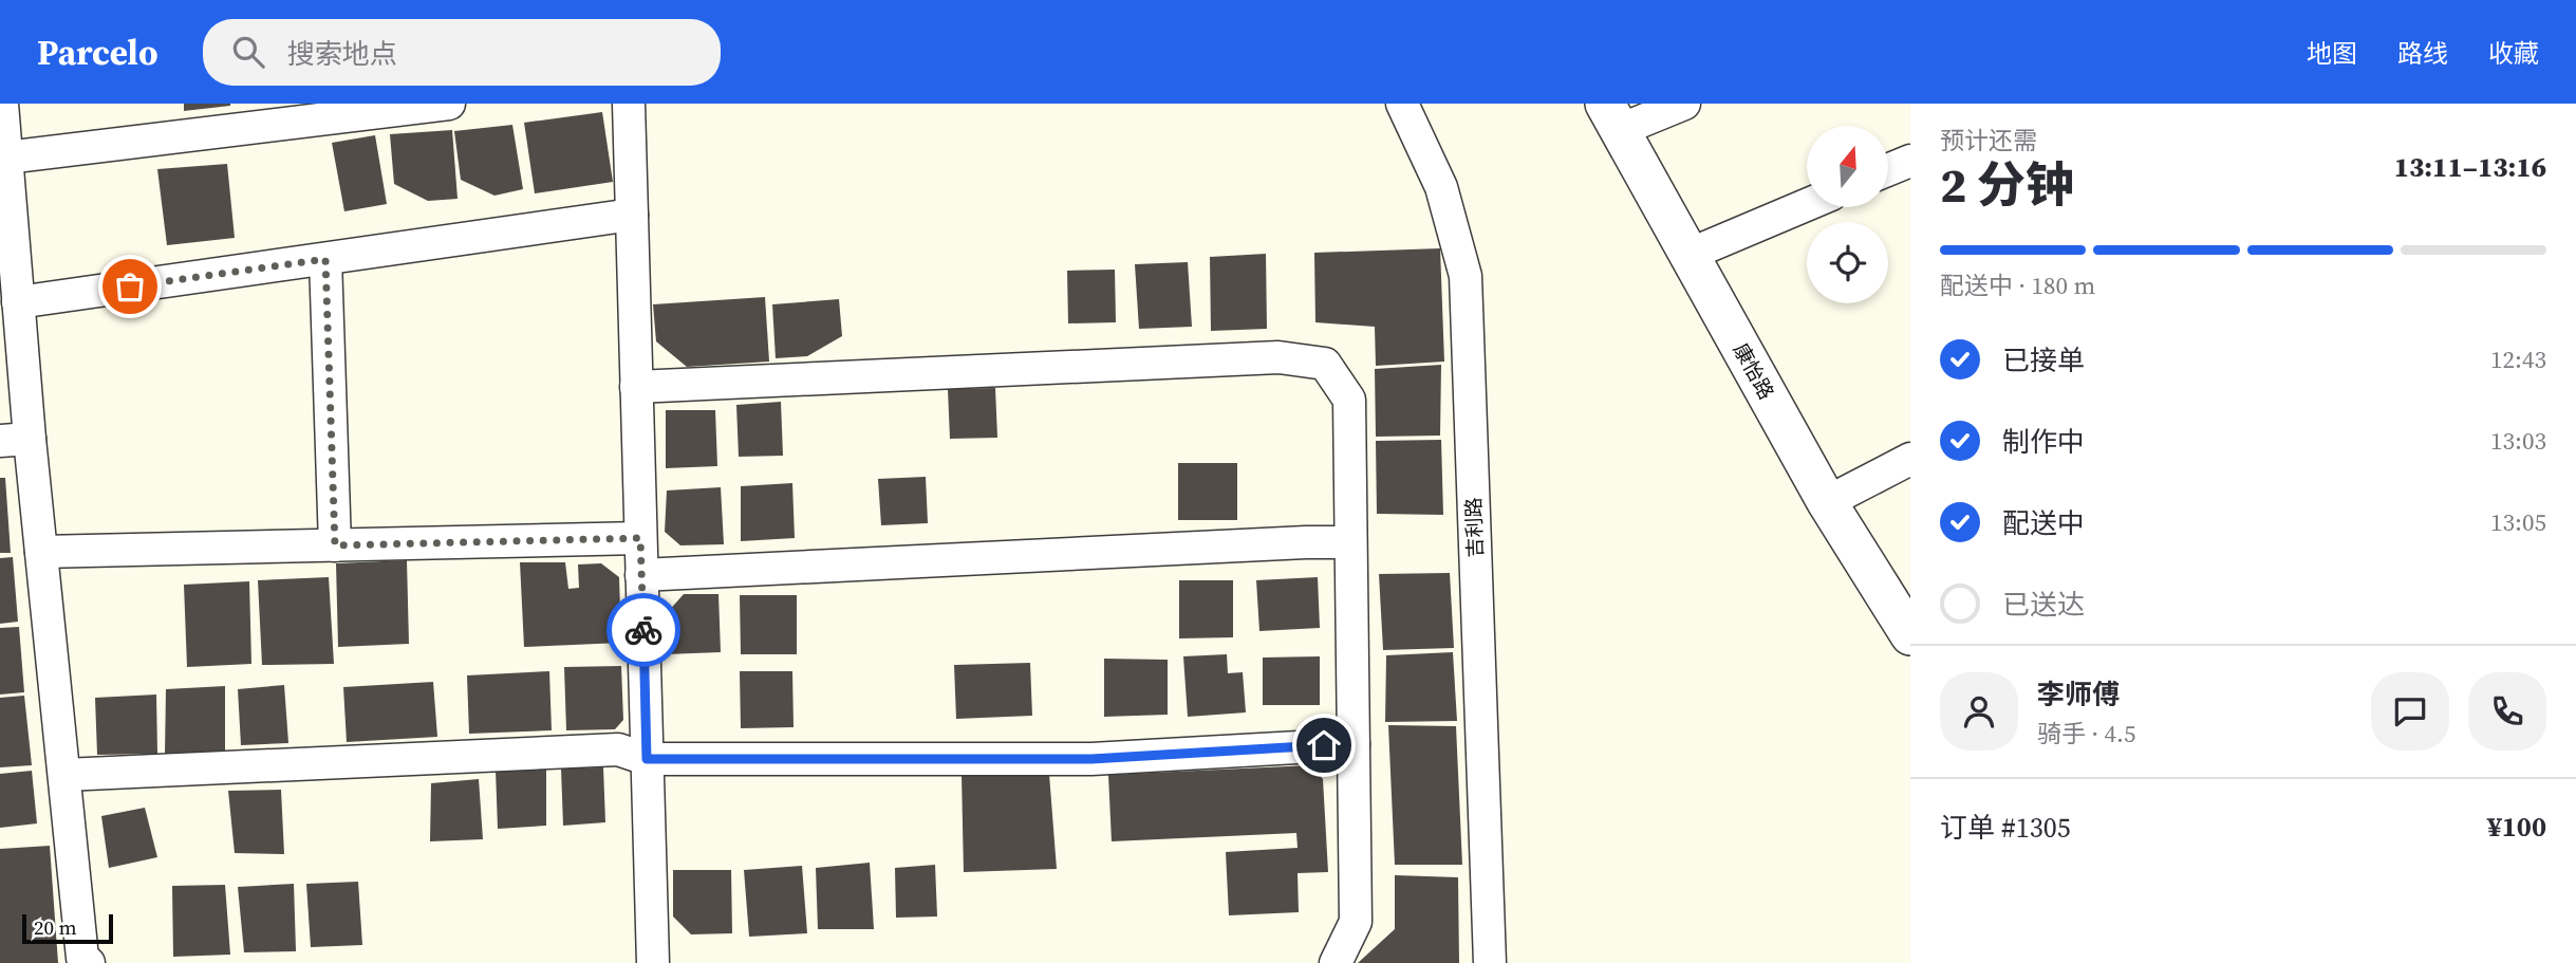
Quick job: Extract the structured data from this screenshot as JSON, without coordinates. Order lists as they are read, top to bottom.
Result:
{
  "streets": {
    "street": ["康怡路", "吉利路"]
  },
  "scale_bar": "20 m",
  "north": "top",
  "page": {
    "header": "Parcelo",
    "search": "搜索地点",
    "nav": ["地图", "路线", "收藏"],
    "heading": ["2 分钟", "预计还需", "13:11–13:16"],
    "panel": [
      "李师傅",
      "骑手 · 4.5",
      "订单 #1305",
      "¥100"
    ],
    "bar": "配送中 · 180 m",
    "list": [
      ["已接单", "12:43"],
      ["制作中", "13:03"],
      ["配送中", "13:05"],
      "已送达"
    ],
    "scale": "20 m"
  }
}
